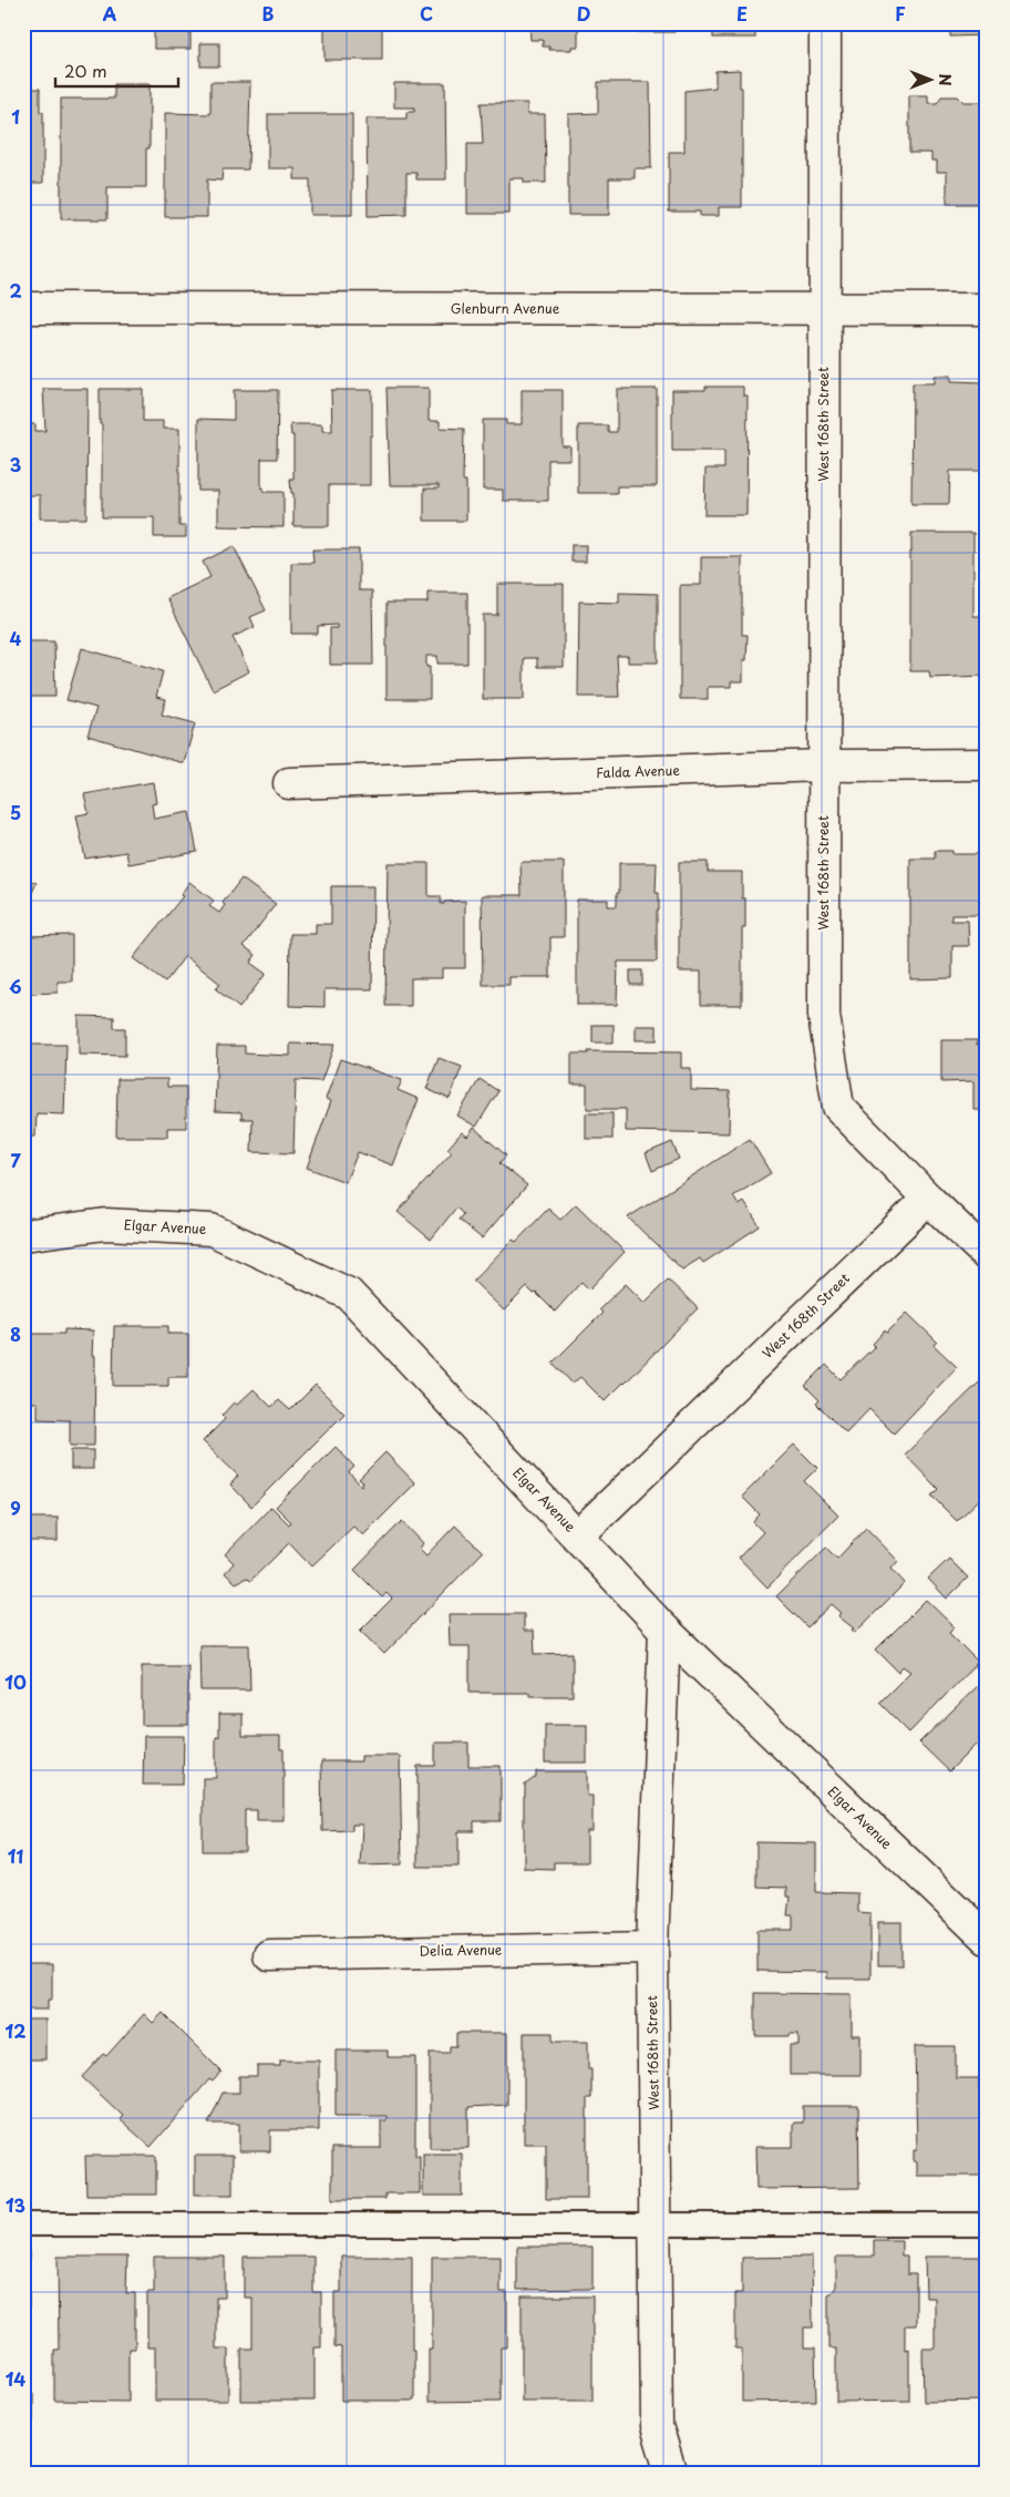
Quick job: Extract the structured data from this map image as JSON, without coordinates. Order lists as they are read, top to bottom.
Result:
{
  "streets": {
    "street": [
      "Glenburn Avenue",
      "West 168th Street",
      "Falda Avenue",
      "Elgar Avenue",
      "Delia Avenue"
    ]
  },
  "crossings": [
    ["Glenburn Avenue", "West 168th Street"],
    ["West 168th Street", "Falda Avenue"],
    ["West 168th Street", "Elgar Avenue"],
    ["West 168th Street", "Delia Avenue"]
  ],
  "scale_bar": "20 m",
  "north": "right",
  "grid": {
    "columns": [
      "A",
      "B",
      "C",
      "D",
      "E",
      "F"
    ],
    "rows": [
      "1",
      "2",
      "3",
      "4",
      "5",
      "6",
      "7",
      "8",
      "9",
      "10",
      "11",
      "12",
      "13",
      "14"
    ]
  }
}
